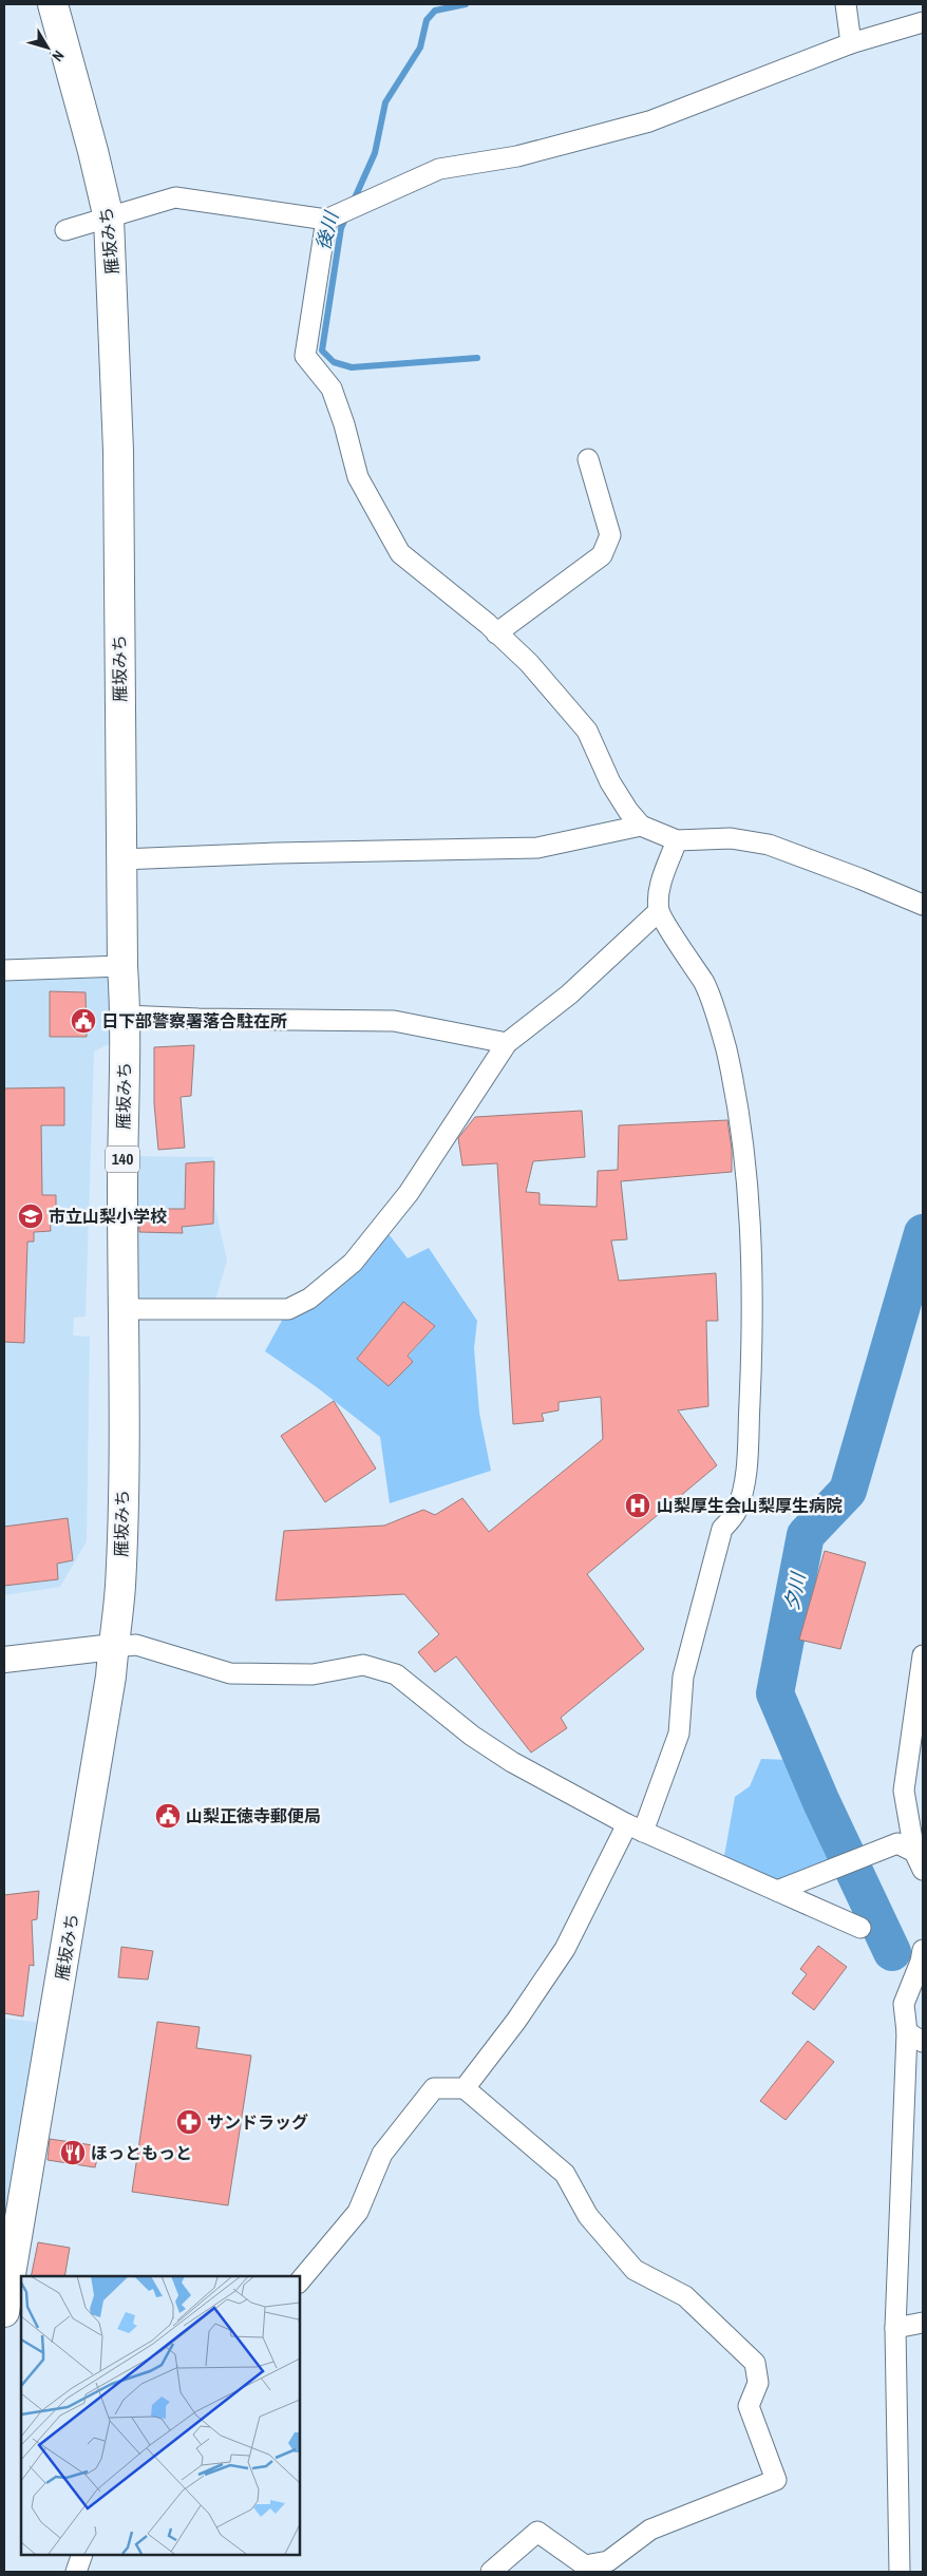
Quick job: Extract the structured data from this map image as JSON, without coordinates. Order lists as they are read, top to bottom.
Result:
{
  "streets": {
    "highway": ["雁坂みち", "140"]
  },
  "water": ["後川", "夕川"],
  "places": {
    "public building": ["日下部警察署落合駐在所", "山梨正徳寺郵便局"],
    "school or university": ["市立山梨小学校"],
    "hospital": ["山梨厚生会山梨厚生病院"],
    "pharmacy": ["サンドラッグ"],
    "restaurant": ["ほっともっと"]
  },
  "north": "bottom right"
}
